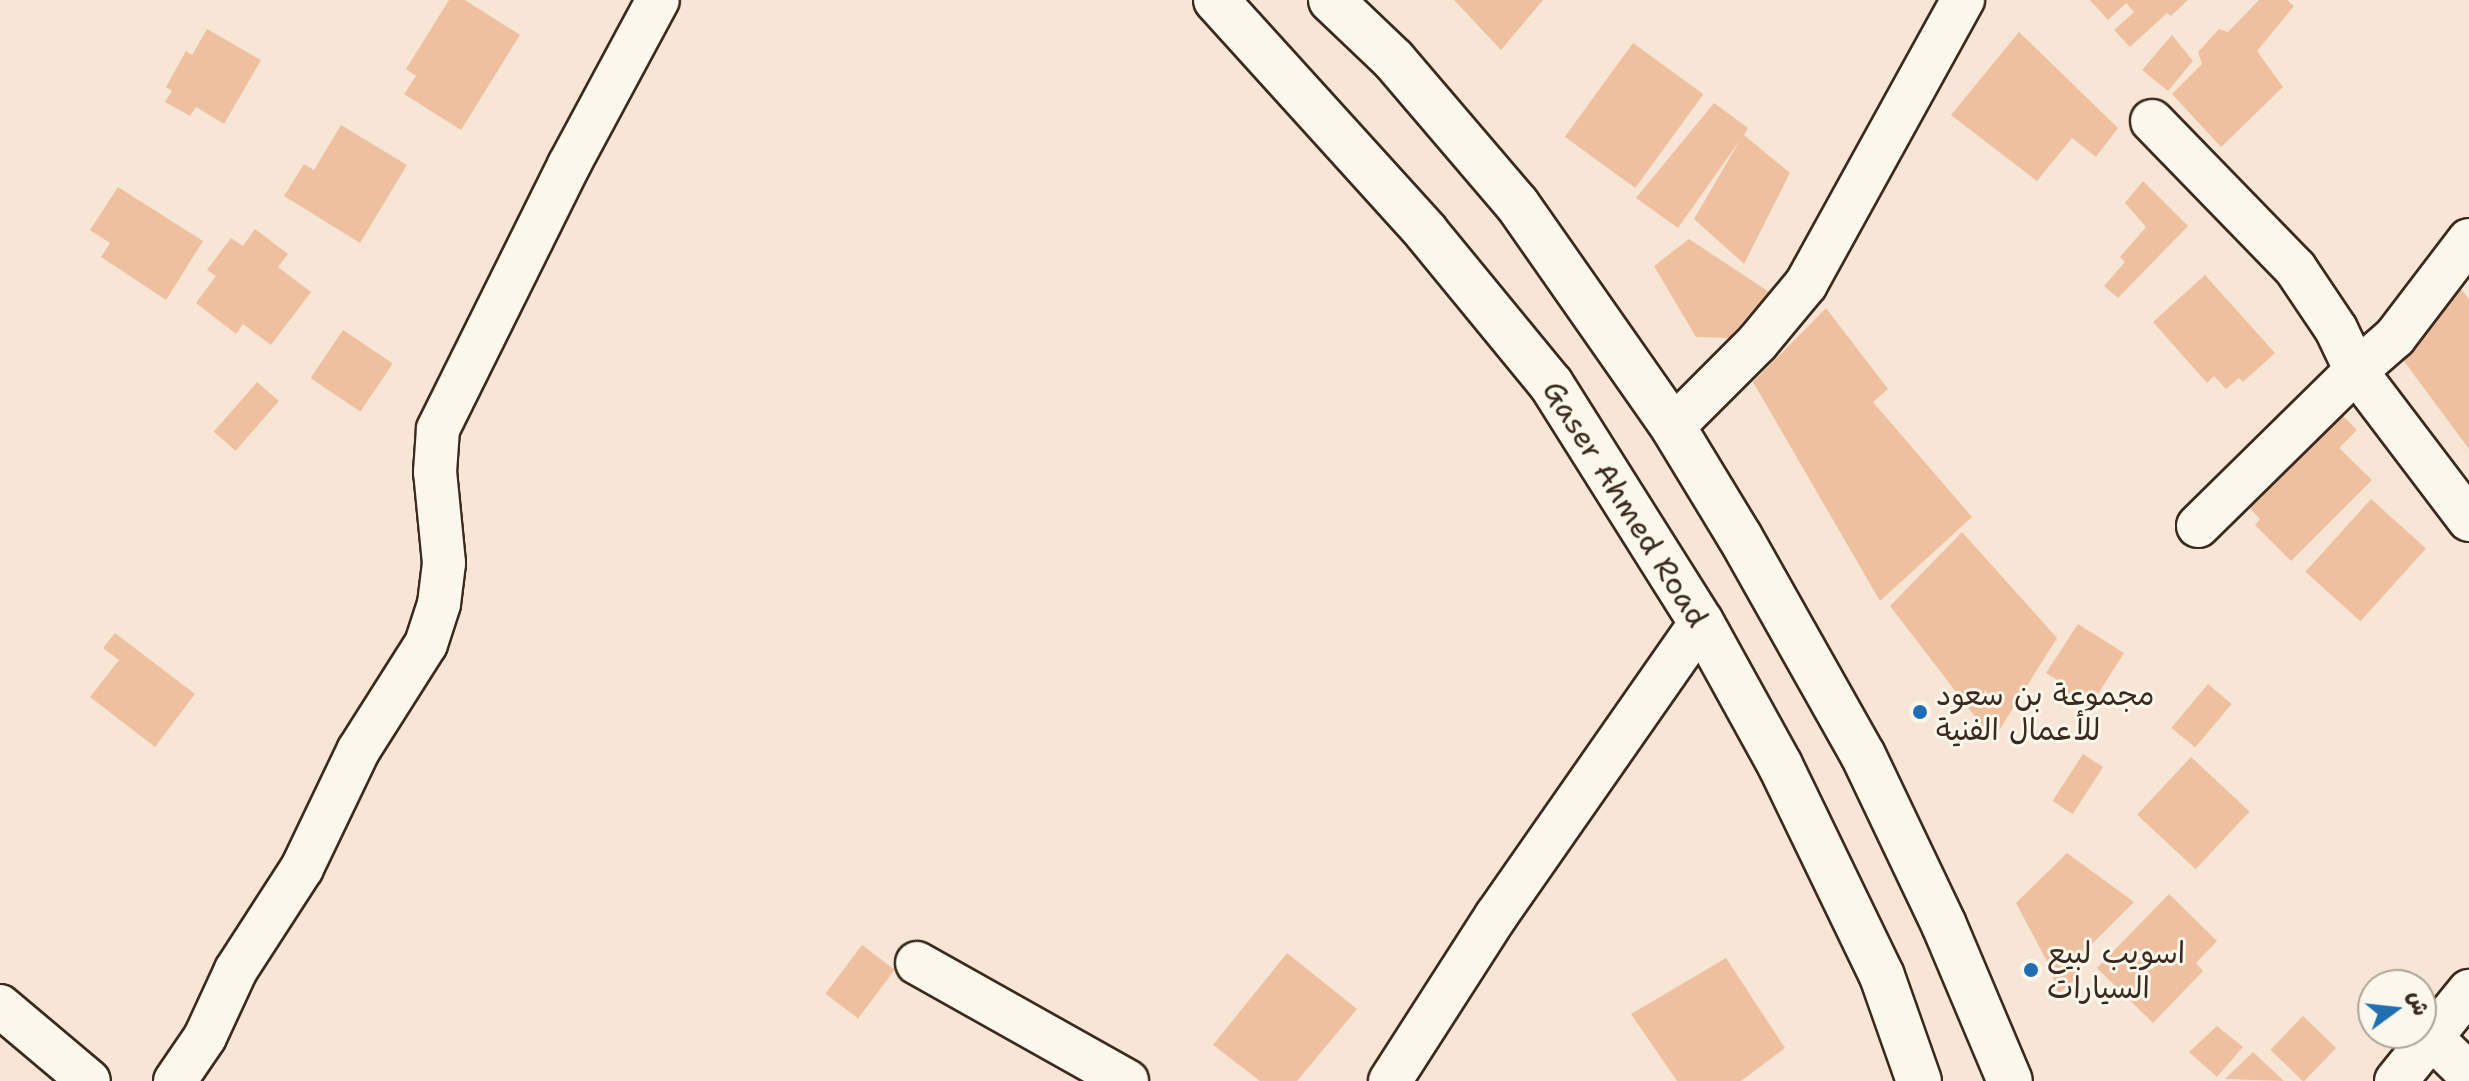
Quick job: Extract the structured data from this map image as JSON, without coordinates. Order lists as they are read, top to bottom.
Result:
{
  "streets": {
    "main road": ["Gaser Ahmed Road"]
  },
  "places": ["مجموعة بن سعود للأعمال الفنية", "اسويب لبيع السيارات"],
  "north": "right"
}
